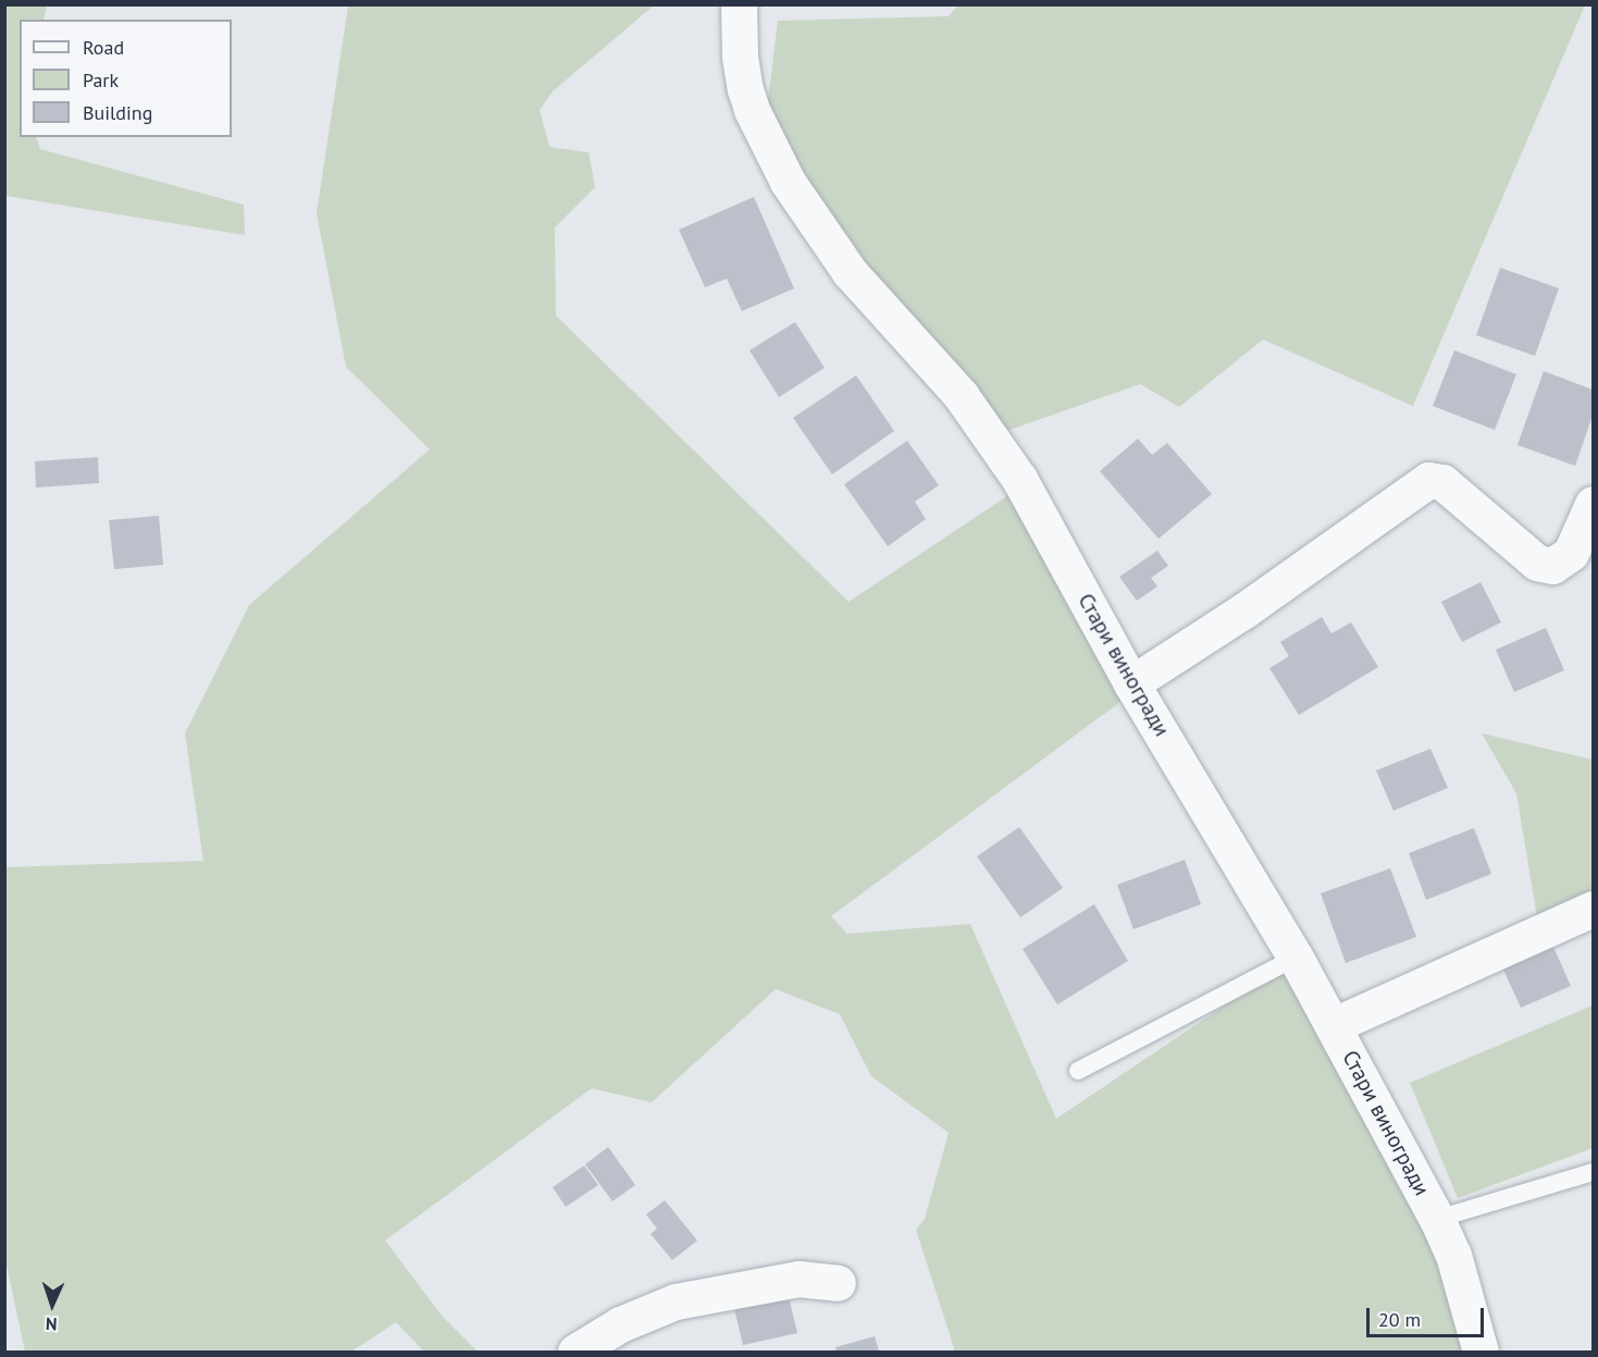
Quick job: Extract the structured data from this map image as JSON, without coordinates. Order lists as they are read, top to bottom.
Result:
{
  "streets": {
    "street": ["Стари виногради"]
  },
  "legend": ["Road", "Park", "Building"],
  "scale_bar": "20 m",
  "north": "bottom"
}
